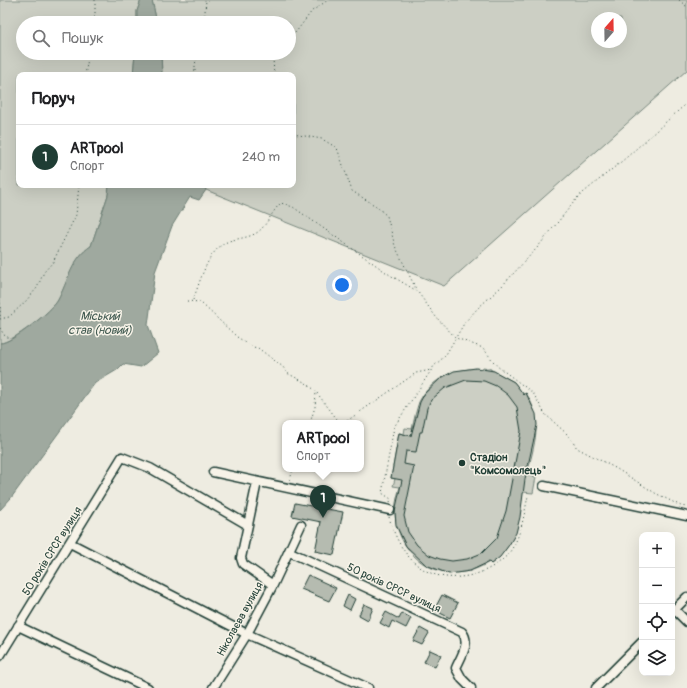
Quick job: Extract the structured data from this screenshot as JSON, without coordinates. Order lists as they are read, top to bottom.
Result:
{
  "streets": {
    "street": ["50 років СРСР вулиця", "Ніколаєва вулиця"]
  },
  "crossings": [
    ["50 років СРСР вулиця", "Ніколаєва вулиця"]
  ],
  "water": ["Міський став (новий)"],
  "places": ["Стадіон \"Комсомолець\""],
  "north": "top",
  "page": {
    "search": "Пошук",
    "heading": "Поруч",
    "list": [
      {
        "mark": "1",
        "name": "ARTpool",
        "note": "Спорт",
        "value": "240 m"
      }
    ],
    "popup": ["ARTpool", "Спорт"],
    "pins": "1",
    "map_buttons": ["+", "−"]
  }
}
